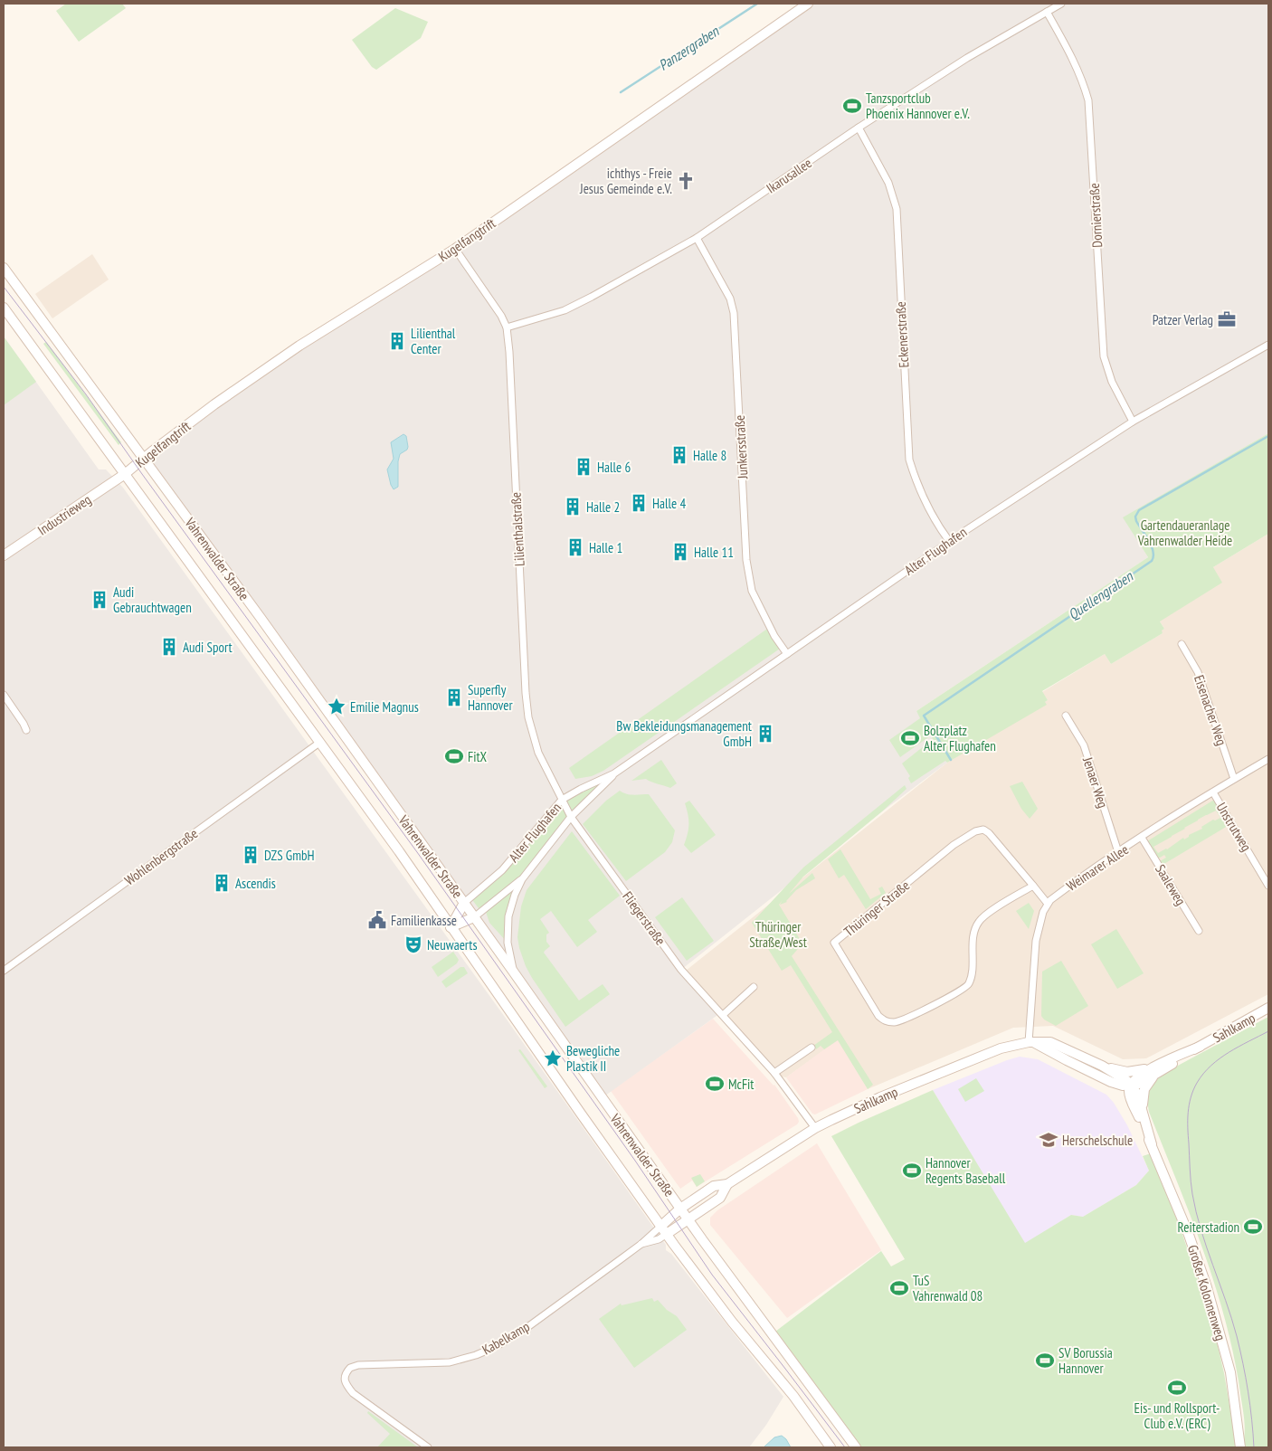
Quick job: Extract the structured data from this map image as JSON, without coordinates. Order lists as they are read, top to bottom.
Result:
{
  "streets": {
    "main road": [
      "Kugelfangtrift",
      "Industrieweg",
      "Vahrenwalder Straße",
      "Sahlkamp",
      "Großer Kolonnenweg"
    ],
    "street": [
      "Ikarusallee",
      "Dornierstraße",
      "Eckenerstraße",
      "Junkersstraße",
      "Lilienthalstraße",
      "Alter Flughafen",
      "Eisenacher Weg",
      "Jenaer Weg",
      "Unstrutweg",
      "Wohlenbergstraße",
      "Weimarer Allee",
      "Saaleweg",
      "Thüringer Straße",
      "Fliegerstraße",
      "Kabelkamp"
    ]
  },
  "crossings": [
    ["Ikarusallee", "Dornierstraße"],
    ["Ikarusallee", "Eckenerstraße"],
    ["Ikarusallee", "Junkersstraße"],
    ["Ikarusallee", "Lilienthalstraße"],
    ["Dornierstraße", "Alter Flughafen"],
    ["Kugelfangtrift", "Industrieweg"],
    ["Kugelfangtrift", "Lilienthalstraße"],
    ["Kugelfangtrift", "Vahrenwalder Straße"],
    ["Eckenerstraße", "Alter Flughafen"],
    ["Junkersstraße", "Alter Flughafen"],
    ["Industrieweg", "Vahrenwalder Straße"],
    ["Lilienthalstraße", "Alter Flughafen"],
    ["Lilienthalstraße", "Fliegerstraße"],
    ["Alter Flughafen", "Vahrenwalder Straße"],
    ["Alter Flughafen", "Fliegerstraße"],
    ["Vahrenwalder Straße", "Wohlenbergstraße"],
    ["Vahrenwalder Straße", "Sahlkamp"],
    ["Vahrenwalder Straße", "Kabelkamp"],
    ["Eisenacher Weg", "Weimarer Allee"],
    ["Jenaer Weg", "Weimarer Allee"],
    ["Unstrutweg", "Weimarer Allee"],
    ["Weimarer Allee", "Saaleweg"],
    ["Weimarer Allee", "Thüringer Straße"],
    ["Weimarer Allee", "Sahlkamp"],
    ["Fliegerstraße", "Sahlkamp"],
    ["Sahlkamp", "Großer Kolonnenweg"],
    ["Sahlkamp", "Kabelkamp"]
  ],
  "water": ["Panzergraben", "Quellengraben"],
  "parks": ["Gartendaueranlage Vahrenwalder Heide", "Thüringer Straße/West"],
  "places": {
    "sports": [
      "Tanzsportclub Phoenix Hannover e.V.",
      "Bolzplatz Alter Flughafen",
      "FitX",
      "McFit",
      "Hannover Regents Baseball",
      "Reiterstadion",
      "TuS Vahrenwald 08",
      "SV Borussia Hannover",
      "Eis- und Rollsport- Club e.V. (ERC)"
    ],
    "church": ["ichthys - Freie Jesus Gemeinde e.V."],
    "office": ["Patzer Verlag"],
    "building": [
      "Lilienthal Center",
      "Halle 8",
      "Halle 6",
      "Halle 4",
      "Halle 2",
      "Halle 1",
      "Halle 11",
      "Audi Gebrauchtwagen",
      "Audi Sport",
      "Superfly Hannover",
      "Bw Bekleidungsmanagement GmbH",
      "DZS GmbH",
      "Ascendis"
    ],
    "place": ["Emilie Magnus", "Bewegliche Plastik II"],
    "public building": ["Familienkasse"],
    "theatre": ["Neuwaerts"],
    "school or university": ["Herschelschule"]
  }
}
